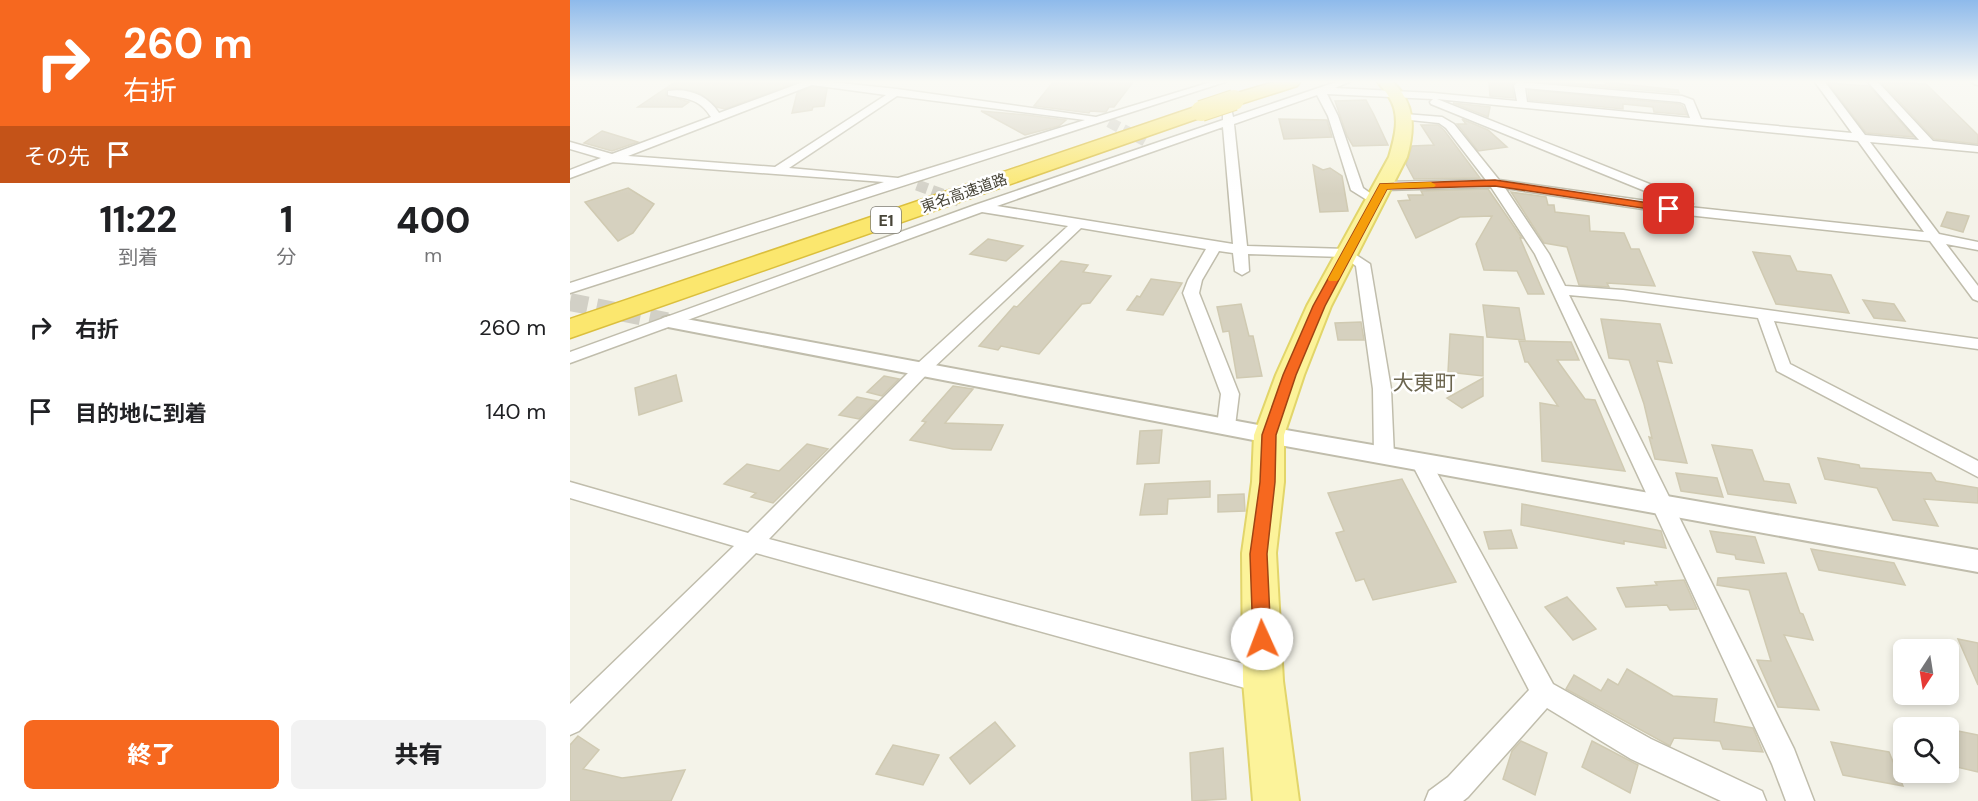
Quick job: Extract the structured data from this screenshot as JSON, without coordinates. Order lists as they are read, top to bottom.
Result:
{
  "streets": {
    "highway": ["東名高速道路", "E1"]
  },
  "districts": ["大東町"],
  "north": "bottom",
  "page": {
    "turn": ["260 m", "右折"],
    "then": "その先",
    "eta": [
      "11:22",
      "到着",
      "1",
      "分",
      "400",
      "m"
    ],
    "list": [
      {
        "name": "右折",
        "value": "260 m"
      },
      {
        "name": "目的地に到着",
        "value": "140 m"
      }
    ],
    "buttons": ["終了", "共有"]
  }
}
